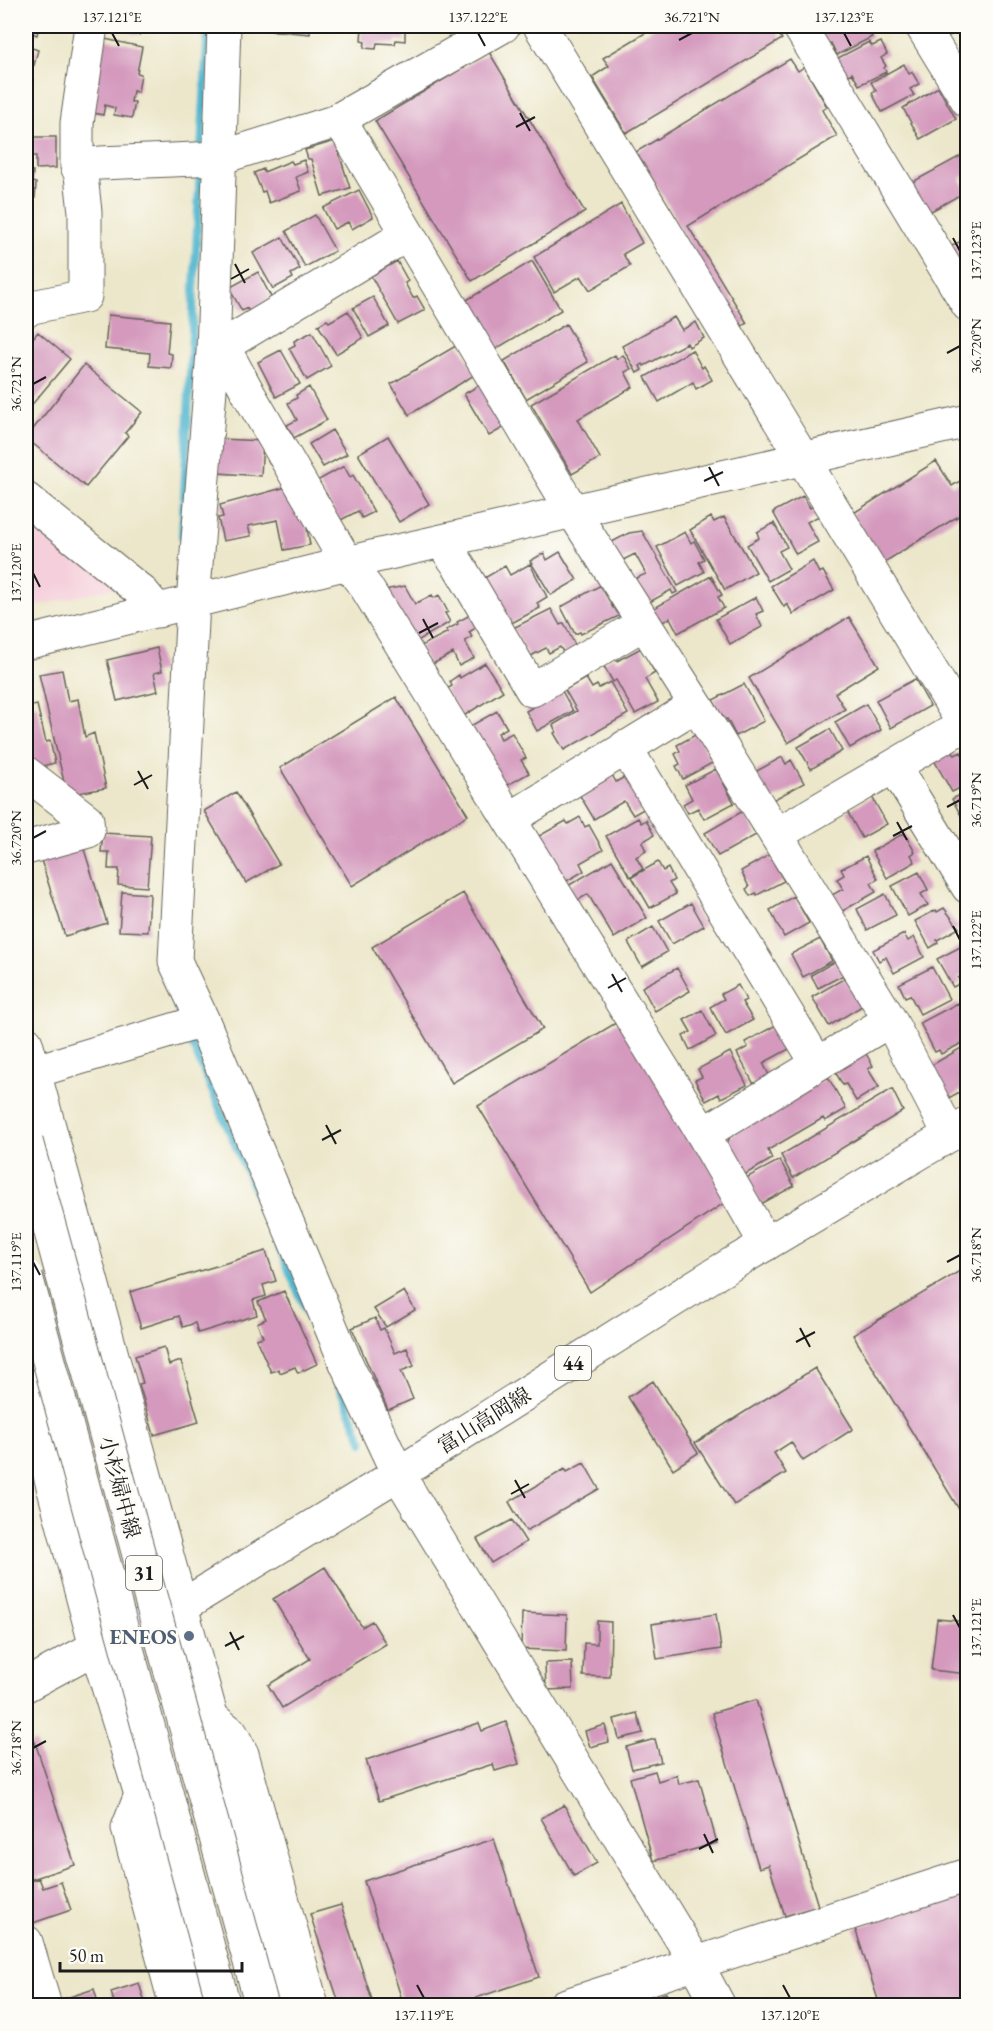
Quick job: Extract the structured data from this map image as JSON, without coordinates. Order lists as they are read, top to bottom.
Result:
{
  "streets": {
    "street": [
      "44",
      "富山高岡線",
      "小杉婦中線",
      "31"
    ]
  },
  "crossings": [
    ["富山高岡線", "31"]
  ],
  "places": ["ENEOS"],
  "scale_bar": "50 m",
  "coordinates": [
    "137.121°E",
    "137.122°E",
    "36.721°N",
    "137.123°E",
    "36.720°N",
    "137.120°E",
    "36.719°N",
    "36.718°N",
    "137.119°E"
  ]
}
